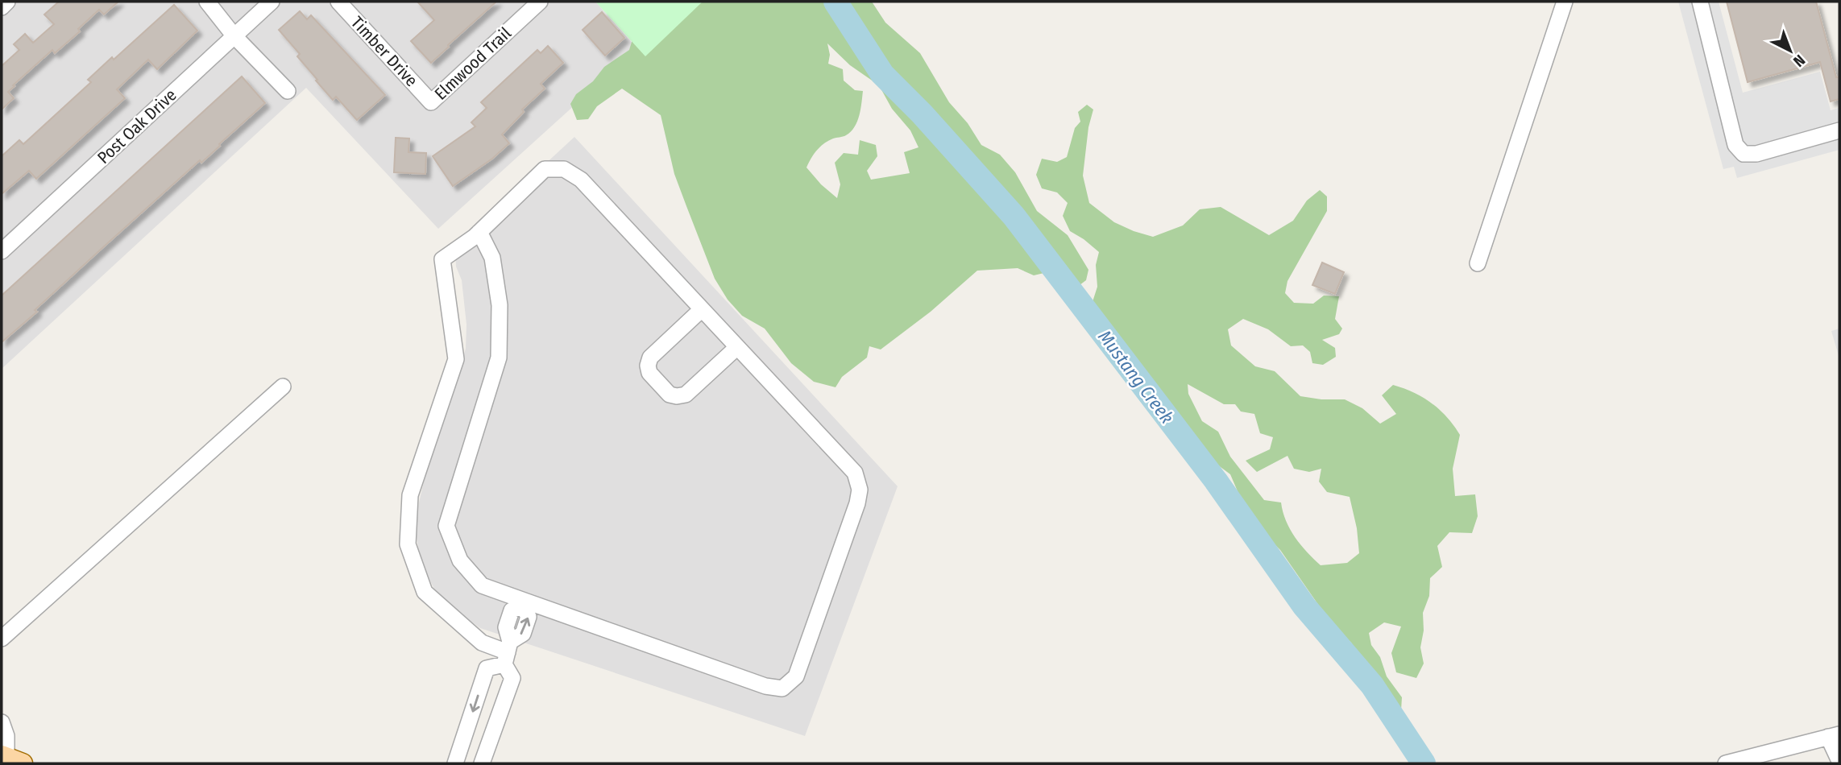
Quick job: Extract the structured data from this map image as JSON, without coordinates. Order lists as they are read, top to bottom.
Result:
{
  "streets": {
    "street": ["Timber Drive", "Elmwood Trail", "Post Oak Drive"]
  },
  "crossings": [
    ["Timber Drive", "Elmwood Trail"]
  ],
  "water": ["Mustang Creek"],
  "north": "bottom right"
}
